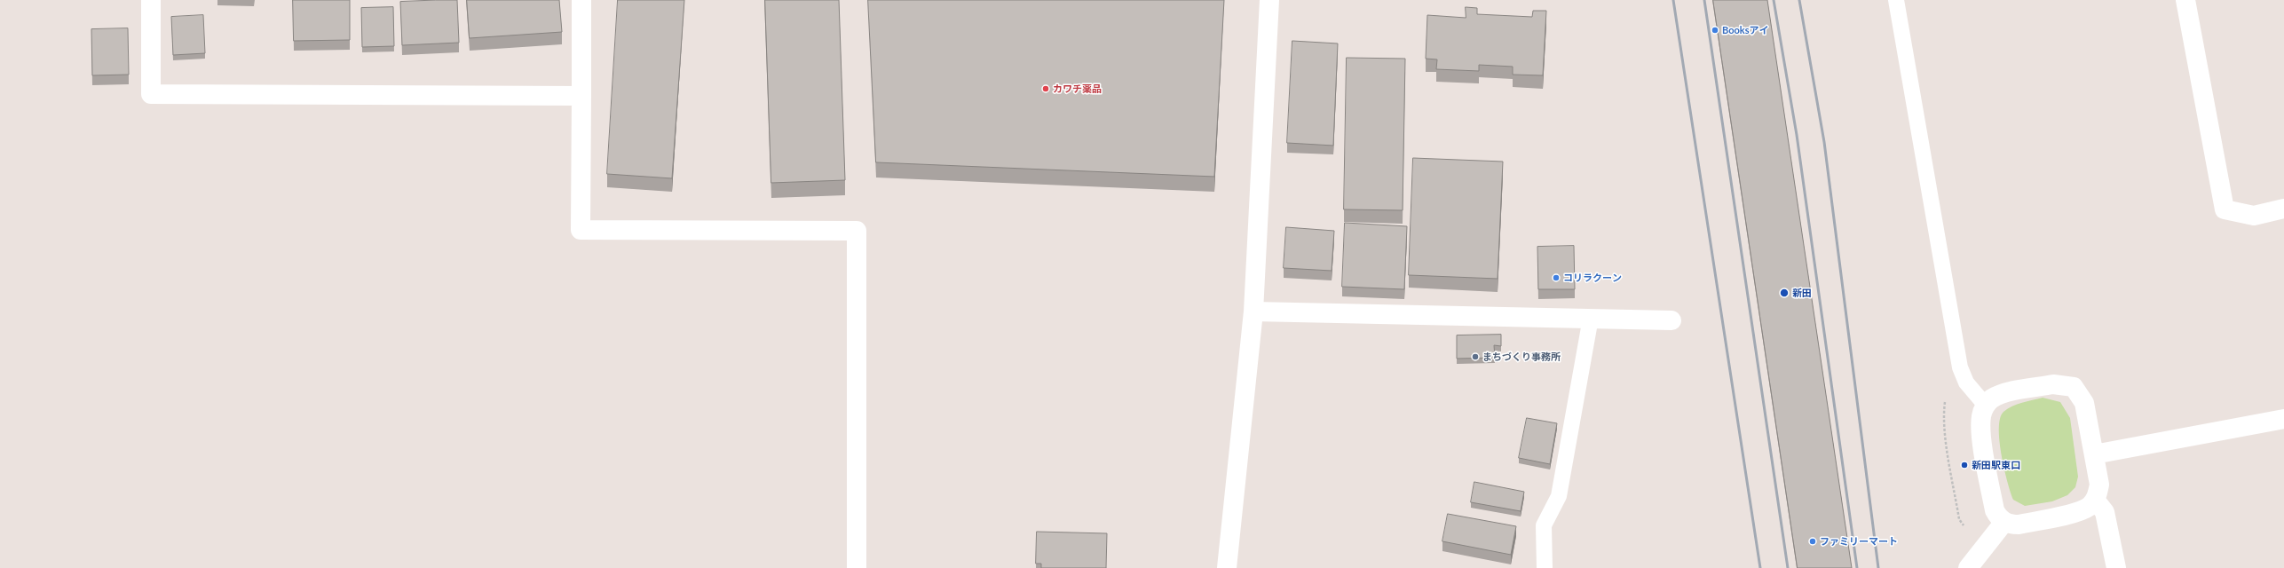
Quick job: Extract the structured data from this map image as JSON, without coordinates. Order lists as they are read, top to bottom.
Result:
{
  "places": [
    "Booksアイ",
    "カワチ薬品",
    "コリラクーン",
    "新田",
    "まちづくり事務所",
    "新田駅東口",
    "ファミリーマート"
  ]
}
